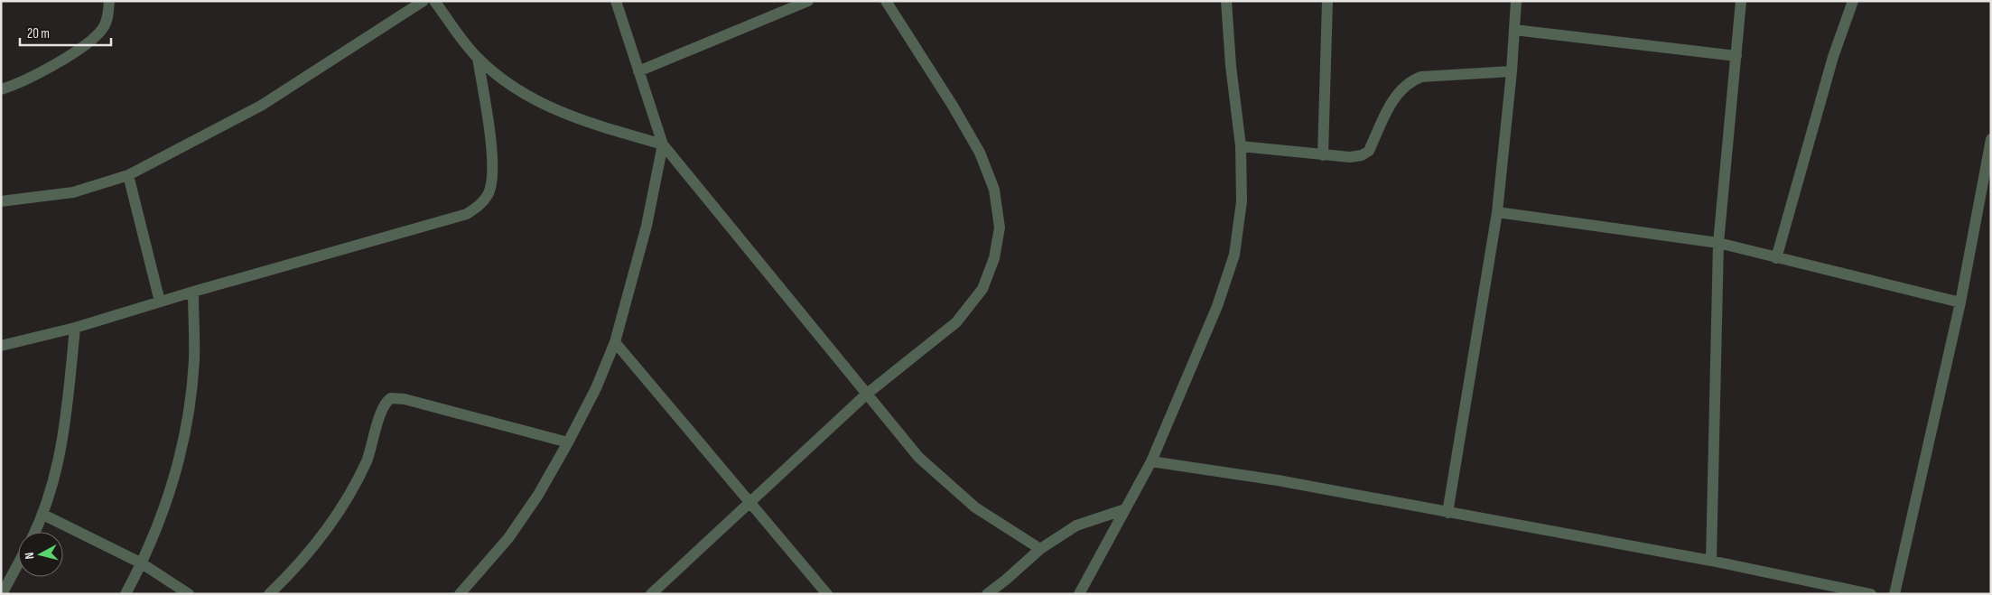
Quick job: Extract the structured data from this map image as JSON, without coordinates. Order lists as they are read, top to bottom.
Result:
{
  "scale_bar": "20 m",
  "north": "left"
}
